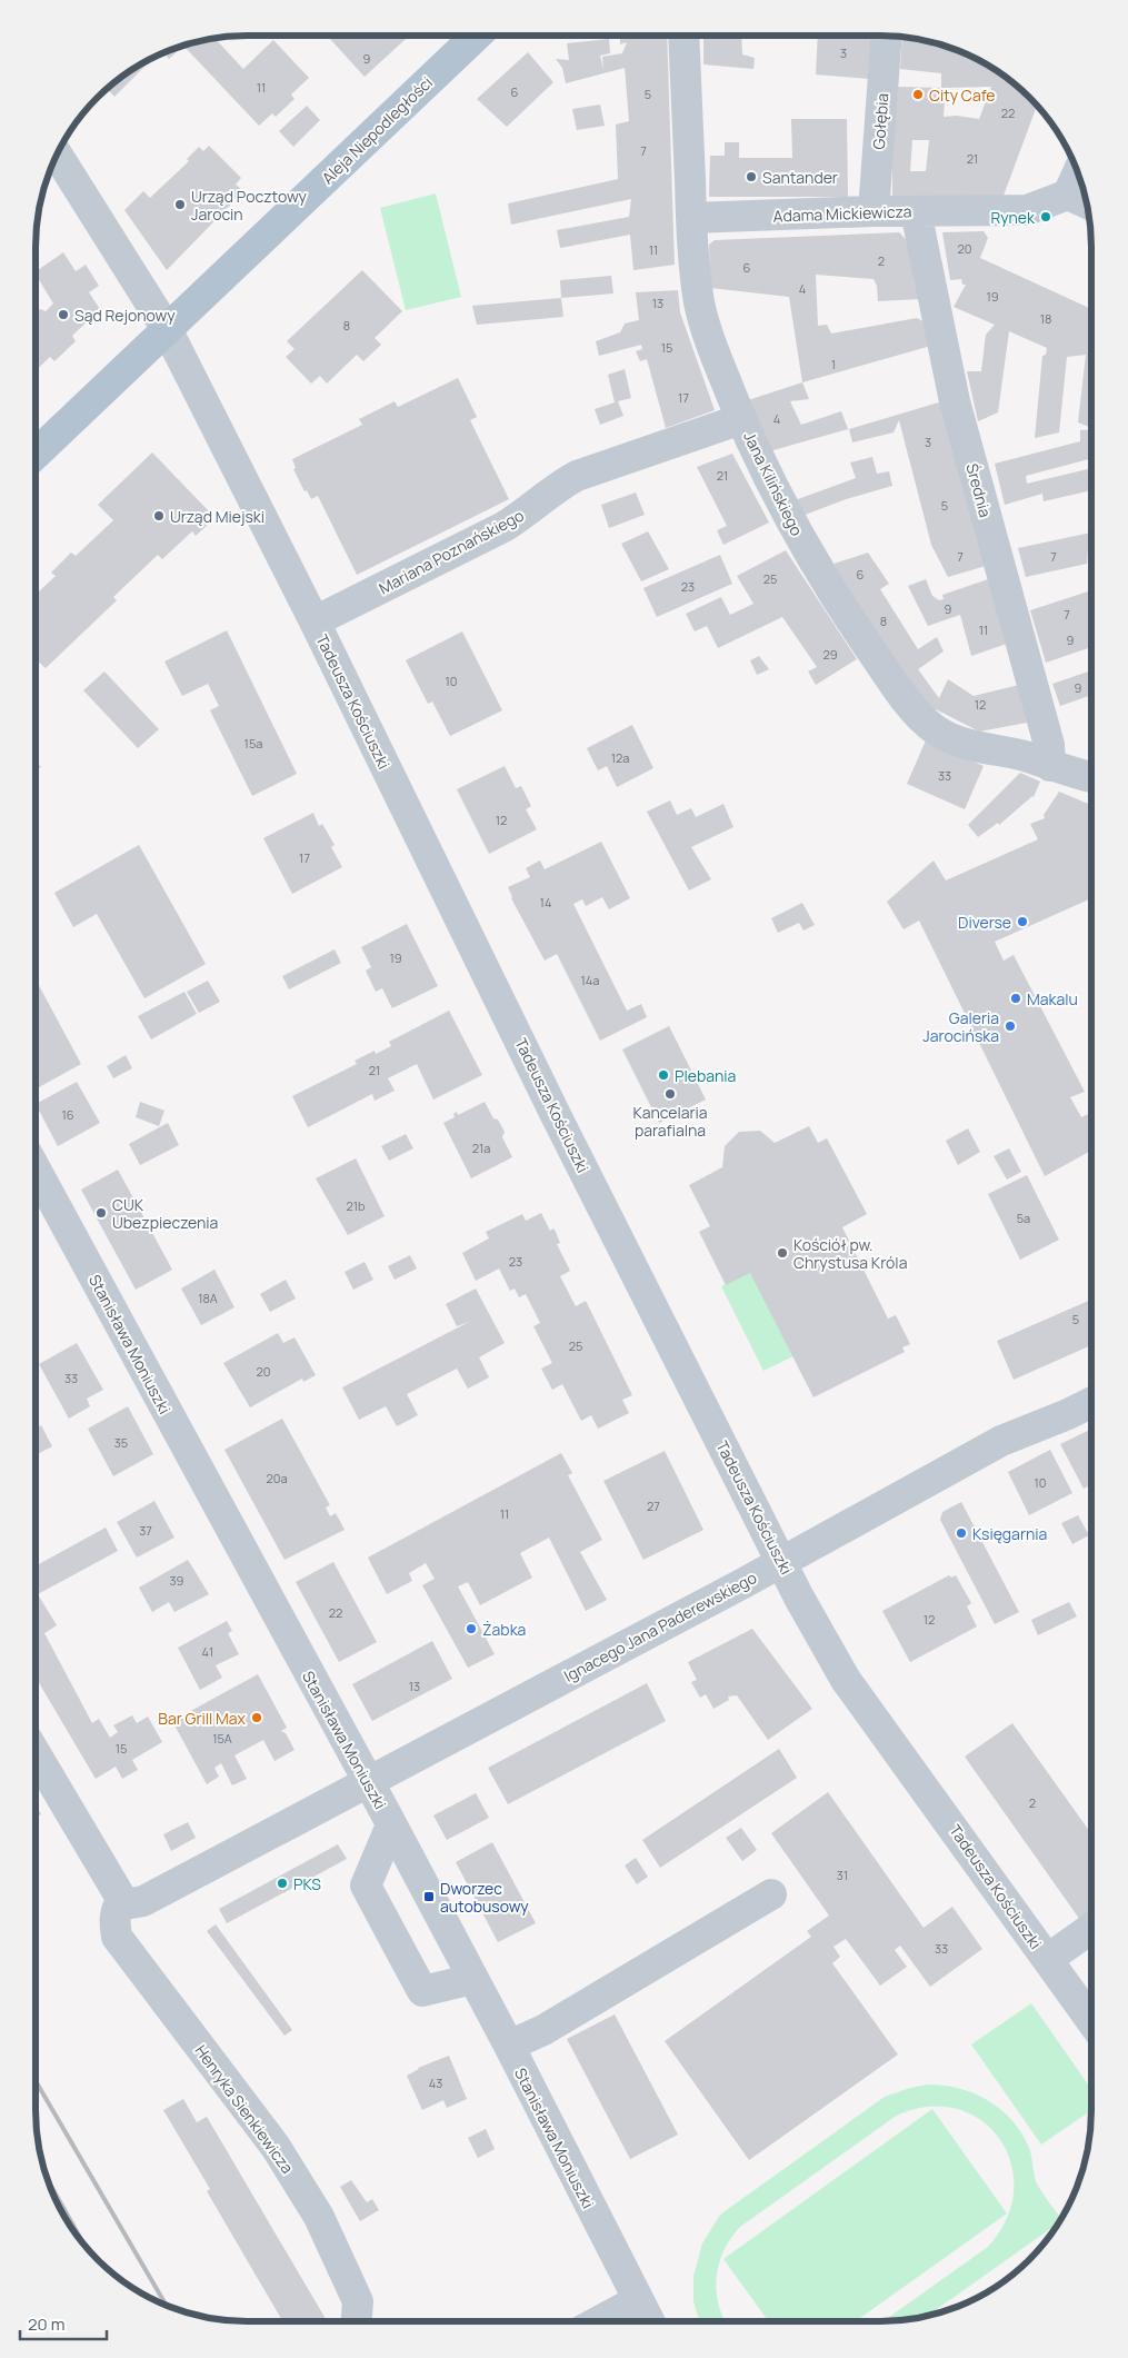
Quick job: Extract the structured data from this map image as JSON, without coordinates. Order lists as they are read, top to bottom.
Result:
{
  "streets": {
    "main road": ["Aleja Niepodległości"],
    "street": [
      "Gołębia",
      "Adama Mickiewicza",
      "Jana Kilińskiego",
      "Średnia",
      "Mariana Poznańskiego",
      "Tadeusza Kościuszki",
      "Stanisława Moniuszki",
      "Ignacego Jana Paderewskiego",
      "Henryka Sienkiewicza"
    ]
  },
  "crossings": [
    ["Gołębia", "Adama Mickiewicza"],
    ["Aleja Niepodległości", "Tadeusza Kościuszki"],
    ["Adama Mickiewicza", "Jana Kilińskiego"],
    ["Adama Mickiewicza", "Średnia"],
    ["Jana Kilińskiego", "Średnia"],
    ["Jana Kilińskiego", "Mariana Poznańskiego"],
    ["Mariana Poznańskiego", "Tadeusza Kościuszki"],
    ["Tadeusza Kościuszki", "Ignacego Jana Paderewskiego"],
    ["Stanisława Moniuszki", "Ignacego Jana Paderewskiego"]
  ],
  "places": {
    "other": [
      "City Cafe",
      "Santander",
      "Urząd Pocztowy Jarocin",
      "Rynek",
      "Sąd Rejonowy",
      "Urząd Miejski",
      "Diverse",
      "Makalu",
      "Galeria Jarocińska",
      "Plebania",
      "Kancelaria parafialna",
      "CUK Ubezpieczenia",
      "Kościół pw. Chrystusa Króla",
      "Księgarnia",
      "Żabka",
      "Bar Grill Max",
      "PKS"
    ],
    "transit": ["Dworzec autobusowy"]
  },
  "house_numbers": [
    "3",
    "9",
    "11",
    "6",
    "5",
    "22",
    "7",
    "21",
    "20",
    "11",
    "2",
    "6",
    "4",
    "19",
    "13",
    "18",
    "8",
    "15",
    "1",
    "17",
    "4",
    "3",
    "21",
    "5",
    "7",
    "7",
    "6",
    "25",
    "23",
    "9",
    "7",
    "8",
    "11",
    "9",
    "29",
    "10",
    "9",
    "12",
    "15a",
    "12a",
    "33",
    "12",
    "17",
    "14",
    "19",
    "14a",
    "21",
    "16",
    "21a",
    "21b",
    "5a",
    "23",
    "18A",
    "5",
    "25",
    "20",
    "33",
    "35",
    "20a",
    "10",
    "27",
    "11",
    "37",
    "39",
    "22",
    "12",
    "41",
    "13",
    "15A",
    "15",
    "2",
    "31",
    "33",
    "43"
  ],
  "scale_bar": "20 m"
}
